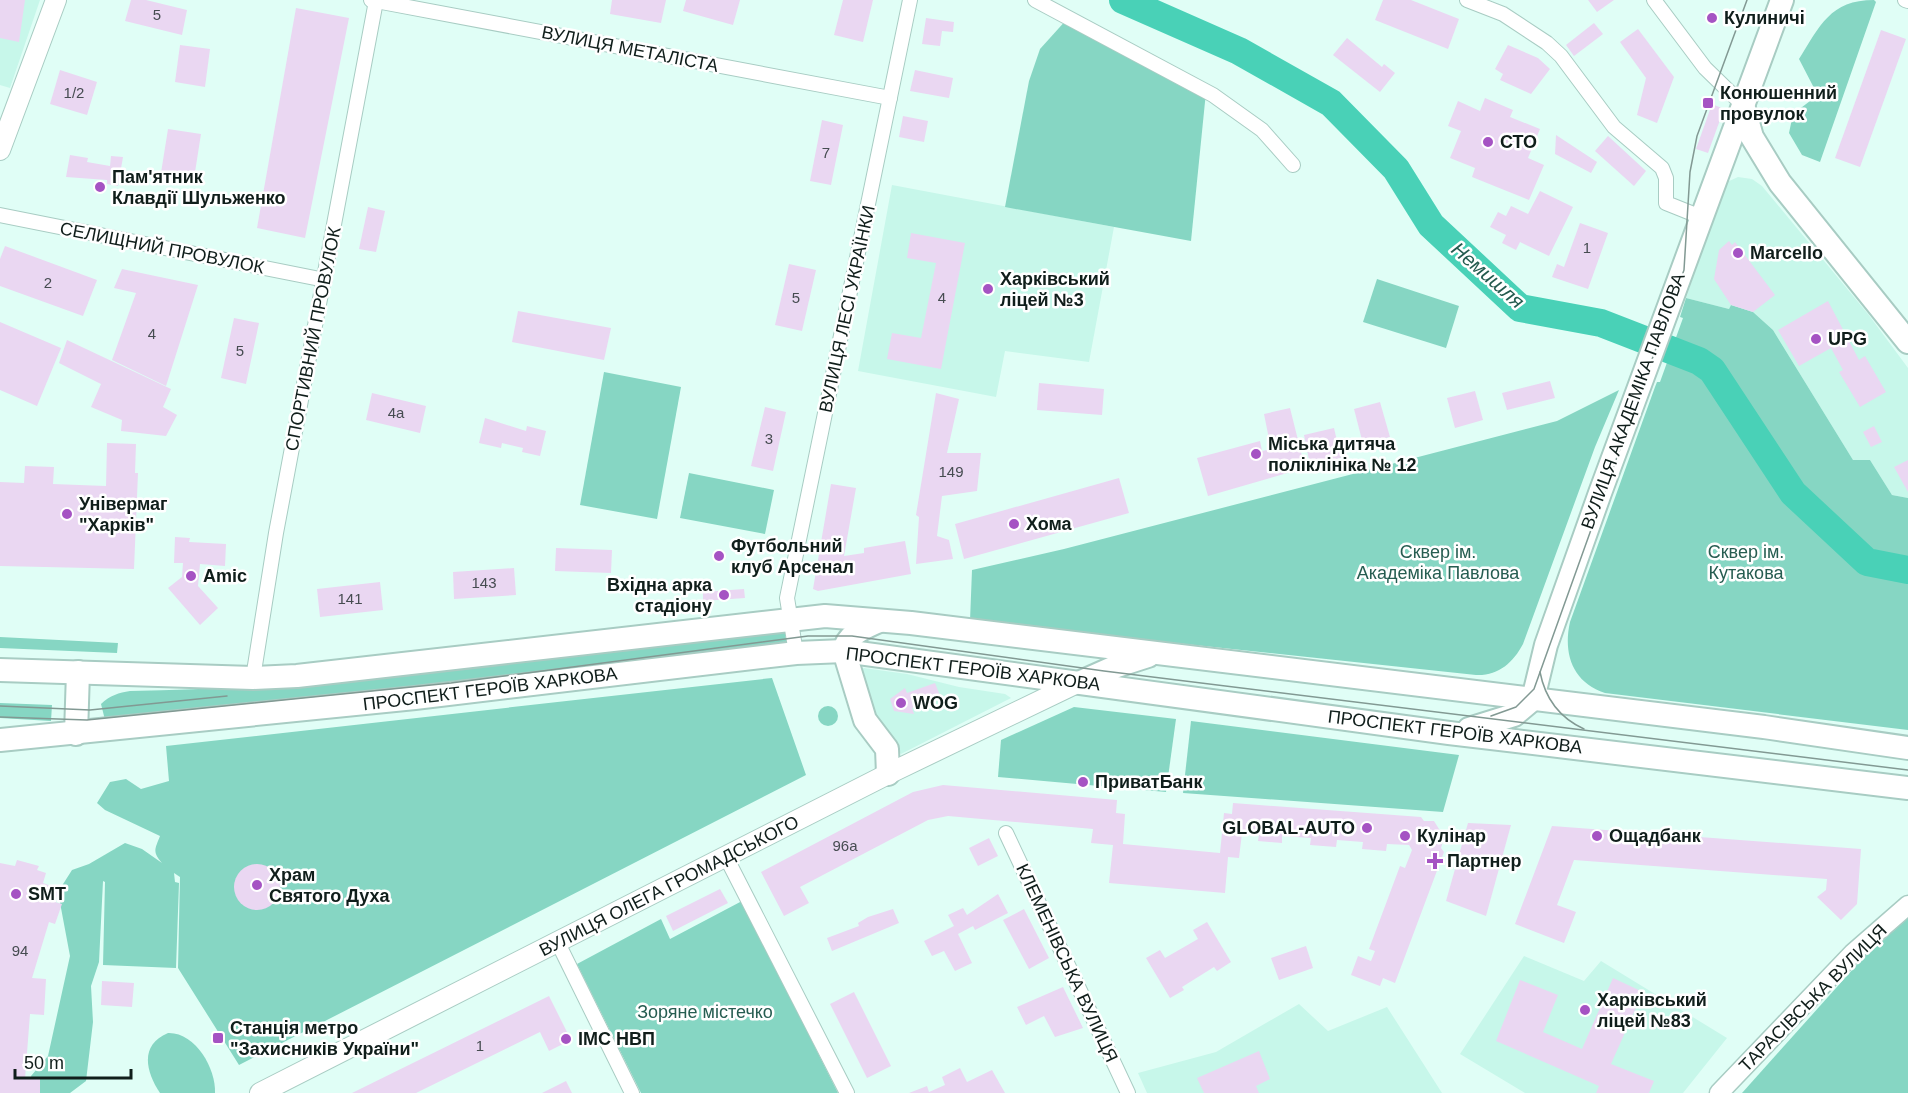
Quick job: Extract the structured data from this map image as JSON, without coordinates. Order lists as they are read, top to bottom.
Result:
{
  "streets": {
    "main road": ["ВУЛИЦЯ АКАДЕМІКА ПАВЛОВА", "ПРОСПЕКТ ГЕРОЇВ ХАРКОВА", "ВУЛИЦЯ ОЛЕГА ГРОМАДСЬКОГО"],
    "street": [
      "ВУЛИЦЯ МЕТАЛІСТА",
      "СЕЛИЩНИЙ ПРОВУЛОК",
      "ВУЛИЦЯ ЛЕСІ УКРАЇНКИ",
      "СПОРТИВНИЙ ПРОВУЛОК",
      "КЛЕМЕНІВСЬКА ВУЛИЦЯ",
      "ТАРАСІВСЬКА ВУЛИЦЯ"
    ]
  },
  "crossings": [
    ["ВУЛИЦЯ МЕТАЛІСТА", "ВУЛИЦЯ ЛЕСІ УКРАЇНКИ"],
    ["ВУЛИЦЯ МЕТАЛІСТА", "СПОРТИВНИЙ ПРОВУЛОК"],
    ["СЕЛИЩНИЙ ПРОВУЛОК", "СПОРТИВНИЙ ПРОВУЛОК"],
    ["ВУЛИЦЯ ЛЕСІ УКРАЇНКИ", "ПРОСПЕКТ ГЕРОЇВ ХАРКОВА"],
    ["СПОРТИВНИЙ ПРОВУЛОК", "ПРОСПЕКТ ГЕРОЇВ ХАРКОВА"],
    ["ВУЛИЦЯ АКАДЕМІКА ПАВЛОВА", "ПРОСПЕКТ ГЕРОЇВ ХАРКОВА"],
    ["ПРОСПЕКТ ГЕРОЇВ ХАРКОВА", "ВУЛИЦЯ ОЛЕГА ГРОМАДСЬКОГО"]
  ],
  "water": ["Немишля"],
  "parks": ["Сквер ім. Академіка Павлова", "Сквер ім. Кутакова", "Зоряне містечко"],
  "places": {
    "other": [
      "Кулиничі",
      "СТО",
      "Пам'ятник Клавдії Шульженко",
      "Marcello",
      "Харківський ліцей №3",
      "UPG",
      "Міська дитяча поліклініка № 12",
      "Універмаг \"Харків\"",
      "Хома",
      "Футбольний клуб Арсенал",
      "Amic",
      "Вхідна арка стадіону",
      "WOG",
      "ПриватБанк",
      "GLOBAL-AUTO",
      "Кулінар",
      "Ощадбанк",
      "Храм Святого Духа",
      "SMT",
      "Харківський ліцей №83",
      "ІМС НВП"
    ],
    "transit": ["Конюшенний провулок", "Станція метро \"Захисникiв України\""],
    "health": ["Партнер"]
  },
  "house_numbers": [
    "5",
    "1/2",
    "7",
    "1",
    "2",
    "5",
    "4",
    "4",
    "5",
    "4а",
    "3",
    "149",
    "143",
    "141",
    "96а",
    "94",
    "1"
  ],
  "scale_bar": "50 m"
}
